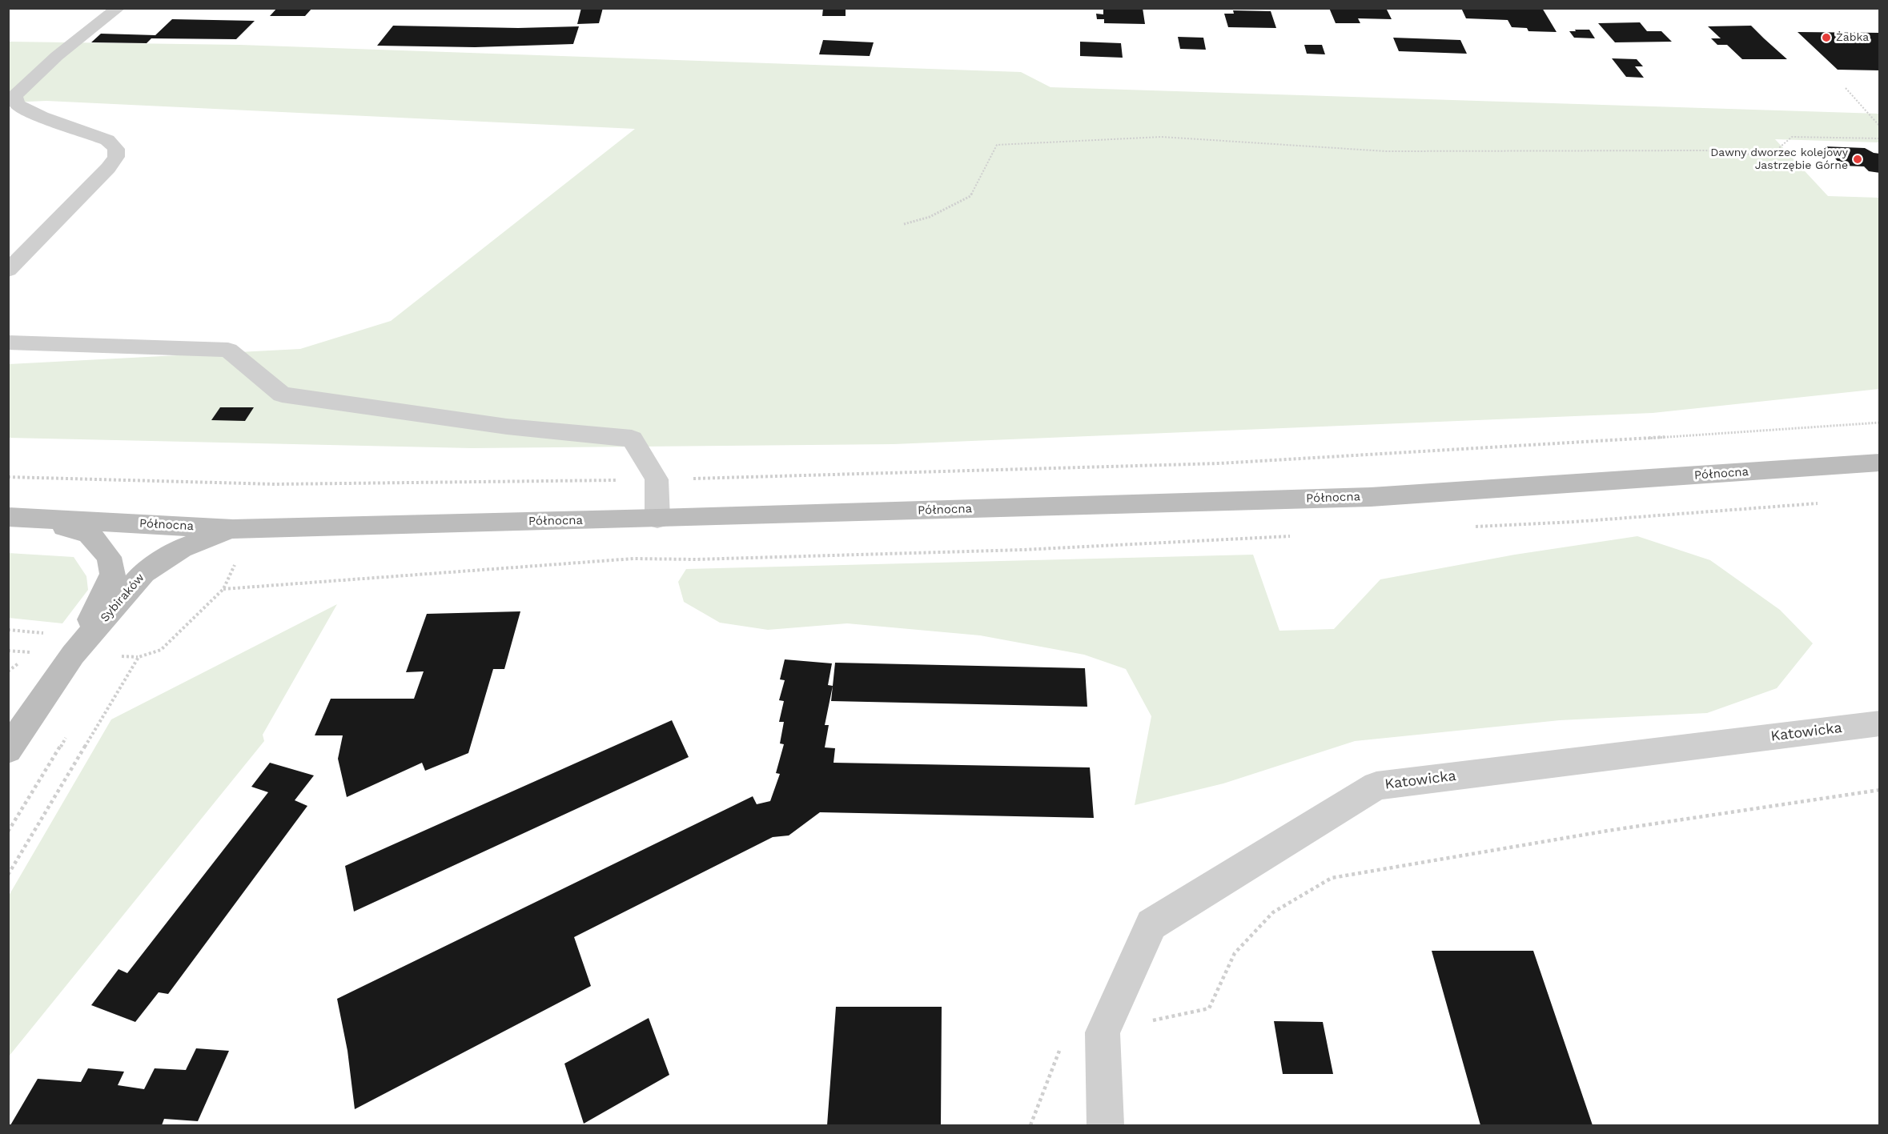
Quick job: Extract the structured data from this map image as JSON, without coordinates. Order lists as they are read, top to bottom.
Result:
{
  "streets": {
    "street": ["Północna", "Sybiraków", "Katowicka"]
  },
  "crossings": [
    ["Północna", "Sybiraków"]
  ],
  "places": ["Żabka", "Dawny dworzec kolejowy Jastrzębie Górne"]
}
